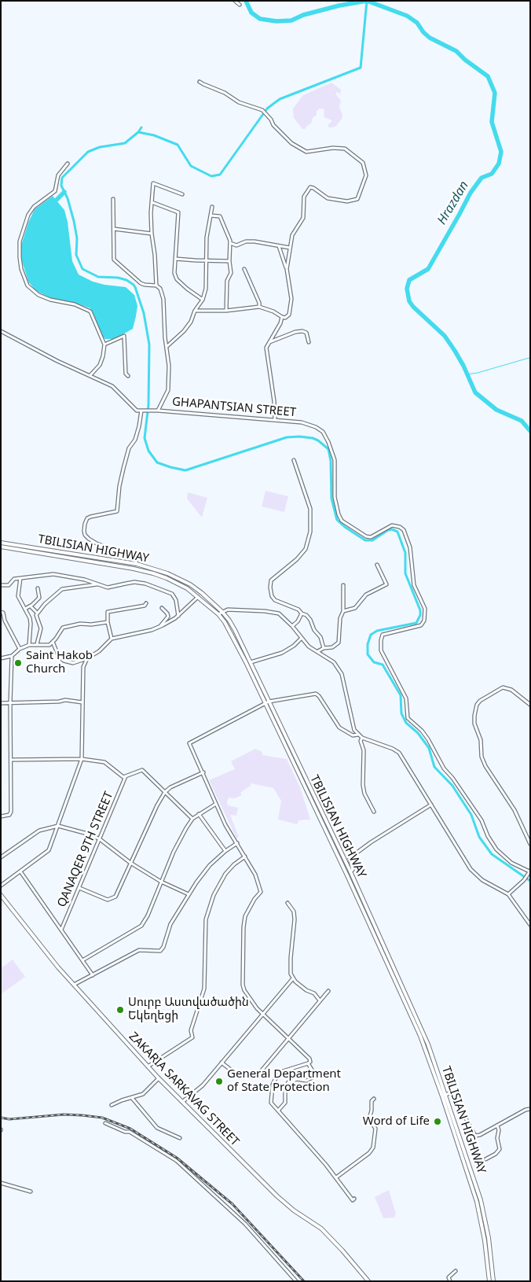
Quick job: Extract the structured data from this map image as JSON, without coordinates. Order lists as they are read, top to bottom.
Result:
{
  "streets": {
    "main road": ["TBILISIAN HIGHWAY", "ZAKARIA SARKAVAG STREET"],
    "street": ["GHAPANTSIAN STREET", "QANAQER 9TH STREET"]
  },
  "water": ["Hrazdan"],
  "places": [
    "Saint Hakob Church",
    "Սուրբ Աստվածածին Եկեղեցի",
    "General Department of State Protection",
    "Word of Life"
  ]
}
